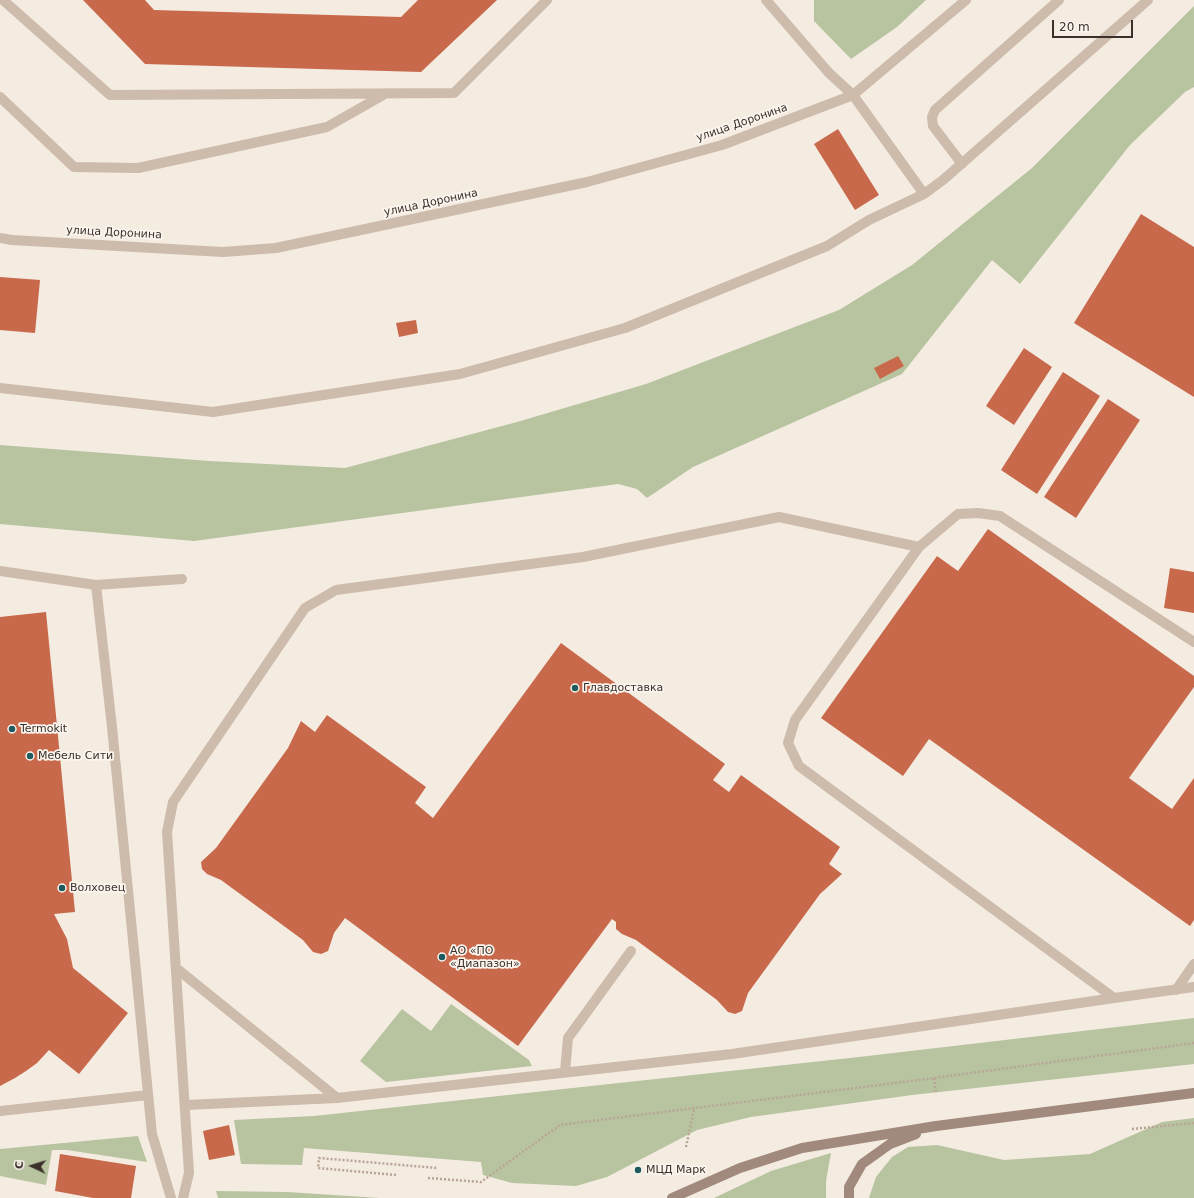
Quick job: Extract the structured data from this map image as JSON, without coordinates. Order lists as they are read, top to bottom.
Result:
{
  "streets": {
    "street": ["улица Доронина"]
  },
  "places": [
    "Главдоставка",
    "Termokit",
    "Мебель Сити",
    "Волховец",
    "АО «ПО «Диапазон»",
    "МЦД Марк"
  ],
  "scale_bar": "20 m",
  "north": "left"
}
